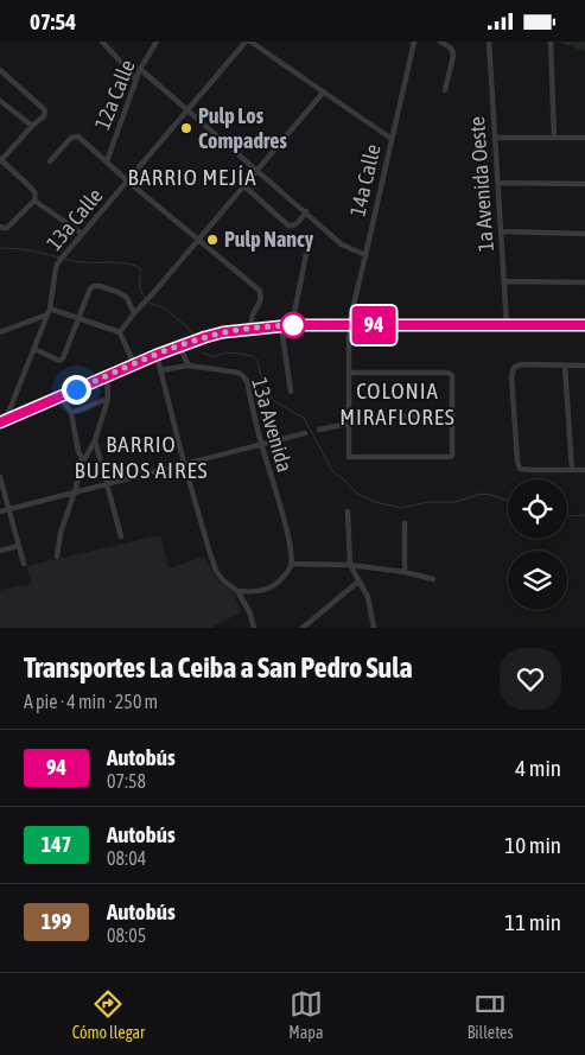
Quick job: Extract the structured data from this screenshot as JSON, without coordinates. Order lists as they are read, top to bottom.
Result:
{
  "streets": {
    "street": [
      "12a Calle",
      "14a Calle",
      "1a Avenida Oeste",
      "13a Calle",
      "13a Avenida"
    ]
  },
  "districts": ["BARRIO MEJÍA", "COLONIA MIRAFLORES", "BARRIO BUENOS AIRES"],
  "places": ["Pulp Los Compadres", "Pulp Nancy"],
  "lines": ["bus line 94"],
  "page": {
    "status": "07:54",
    "on_map": "94",
    "heading": ["Transportes La Ceiba a San Pedro Sula", "A pie · 4 min · 250 m"],
    "list": [
      {
        "mark": "94",
        "name": "Autobús",
        "note": "07:58",
        "value": "4 min"
      },
      {
        "mark": "147",
        "name": "Autobús",
        "note": "08:04",
        "value": "10 min"
      },
      {
        "mark": "199",
        "name": "Autobús",
        "note": "08:05",
        "value": "11 min"
      }
    ],
    "tabs": ["Cómo llegar", "Mapa", "Billetes"]
  }
}
